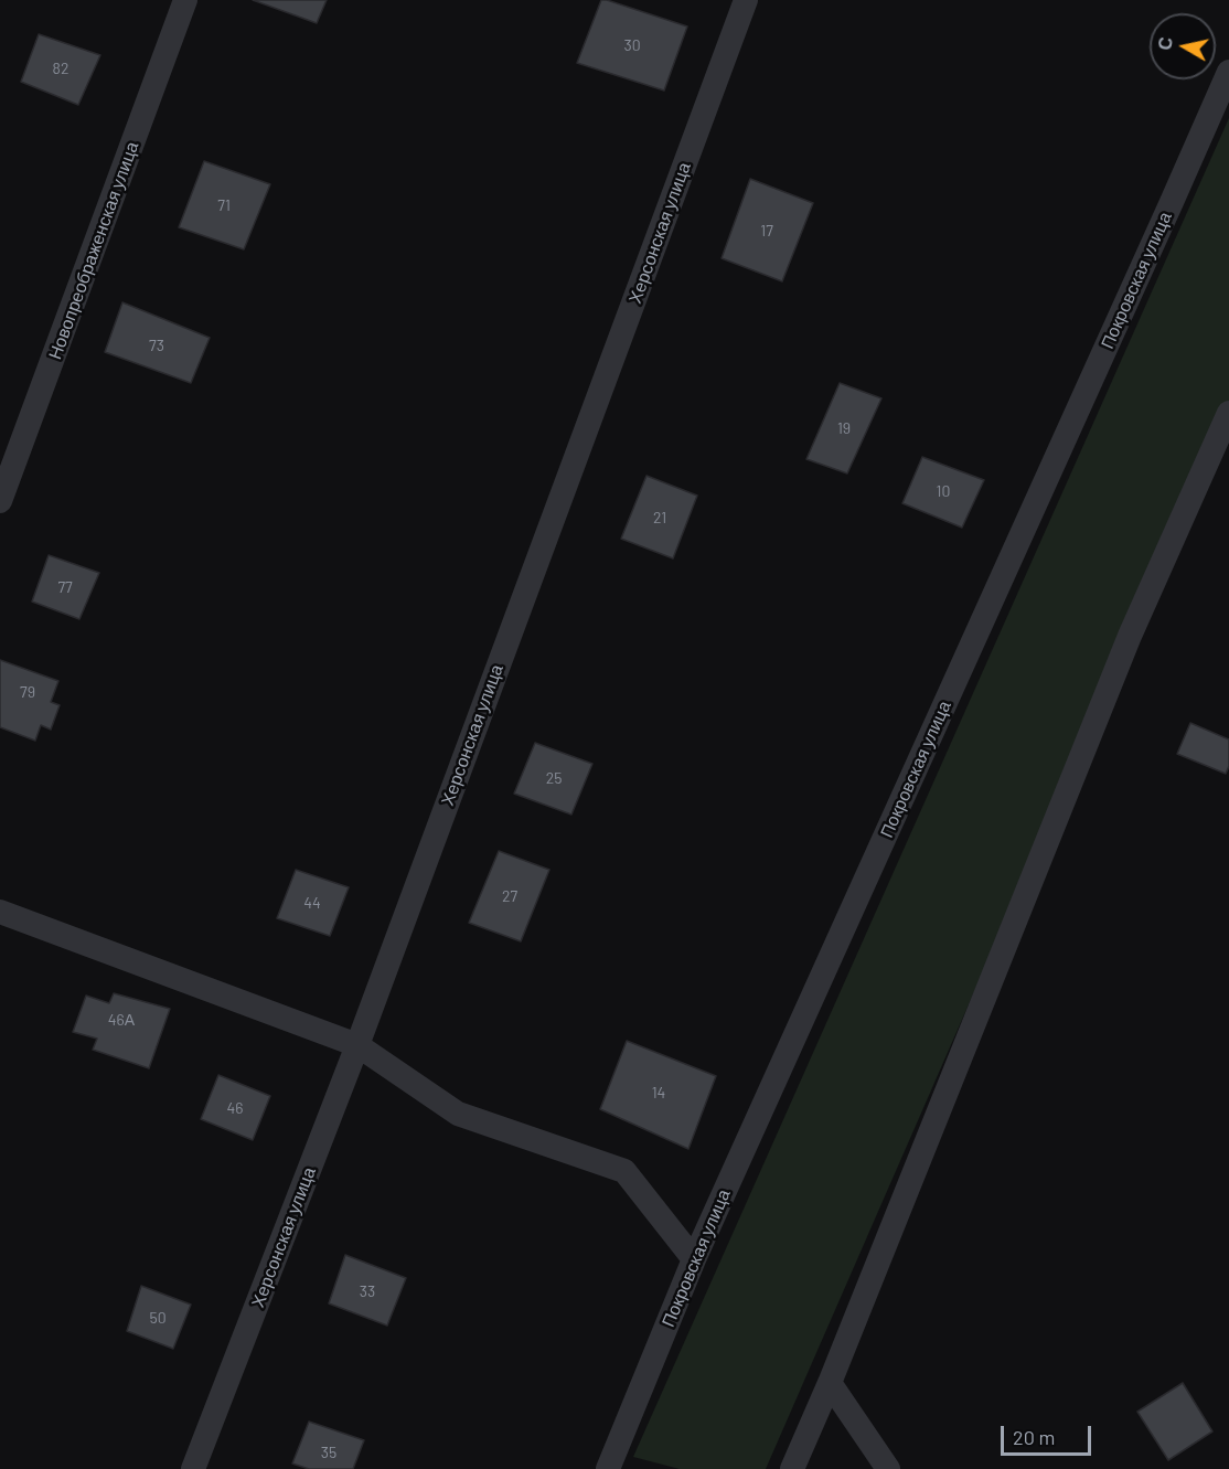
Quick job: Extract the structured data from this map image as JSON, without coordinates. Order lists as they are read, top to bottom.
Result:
{
  "streets": {
    "street": ["Херсонская улица", "Новопреображенская улица", "Покровская улица"]
  },
  "house_numbers": [
    "30",
    "82",
    "71",
    "17",
    "73",
    "19",
    "10",
    "21",
    "77",
    "79",
    "25",
    "27",
    "44",
    "46А",
    "14",
    "46",
    "33",
    "50",
    "35"
  ],
  "scale_bar": "20 m",
  "north": "left"
}
